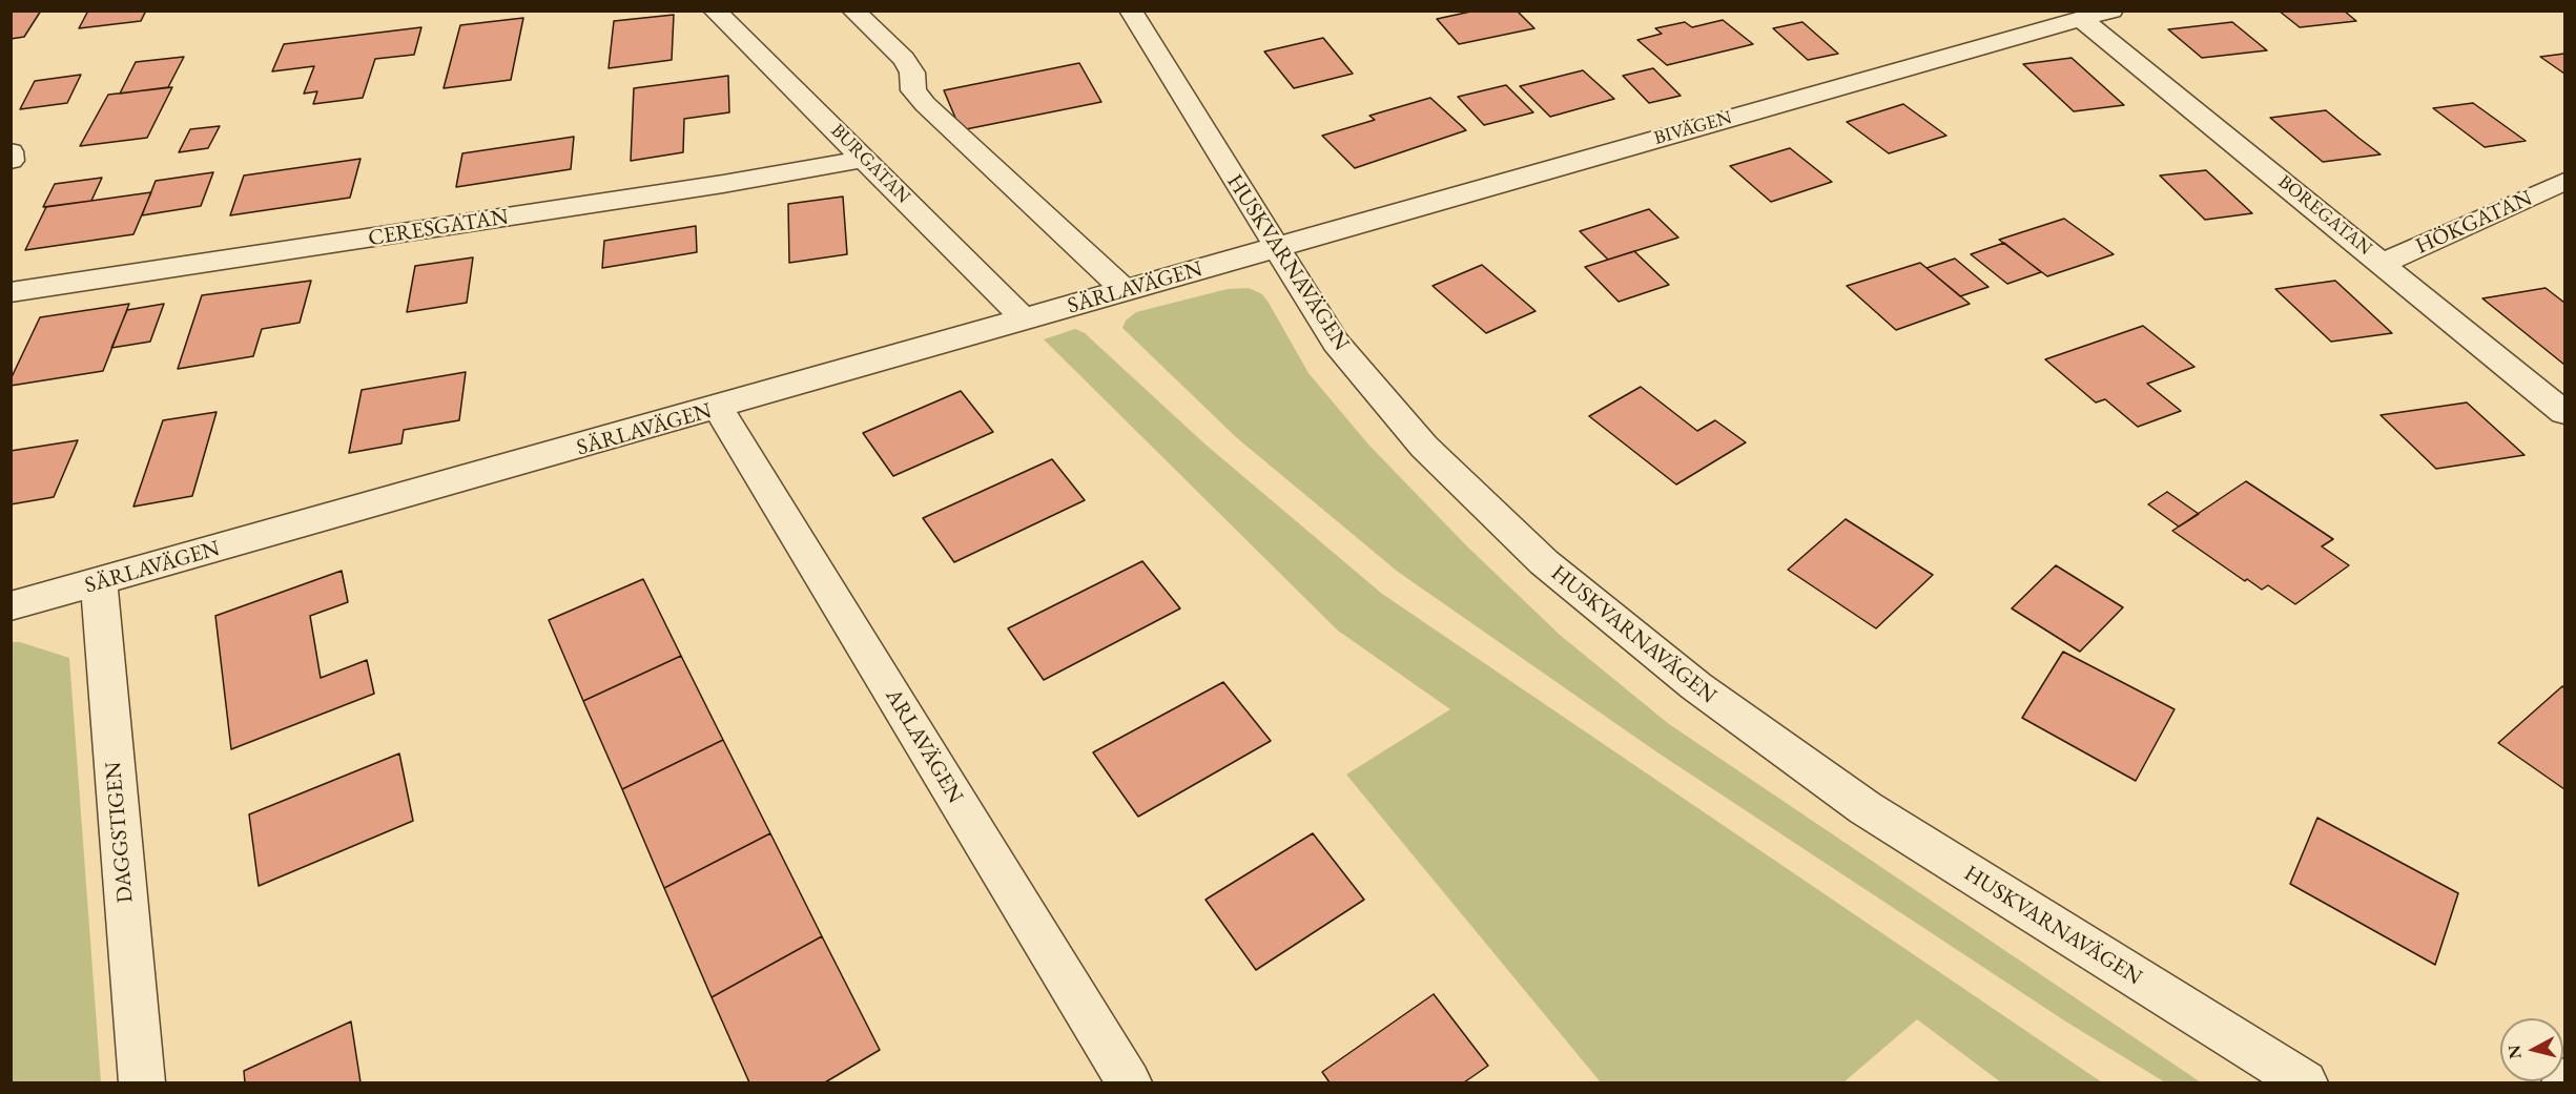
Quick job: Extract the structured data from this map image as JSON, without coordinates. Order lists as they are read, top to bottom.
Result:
{
  "streets": {
    "street": [
      "BIVÄGEN",
      "BURGATAN",
      "BOREGATAN",
      "HÖKGATAN",
      "CERESGATAN",
      "HUSKVARNAVÄGEN",
      "SÄRLAVÄGEN",
      "ARLAVÄGEN",
      "DAGGSTIGEN"
    ]
  },
  "crossings": [
    ["BIVÄGEN", "BOREGATAN"],
    ["BIVÄGEN", "HUSKVARNAVÄGEN"],
    ["BIVÄGEN", "SÄRLAVÄGEN"],
    ["BURGATAN", "CERESGATAN"],
    ["BURGATAN", "SÄRLAVÄGEN"],
    ["BOREGATAN", "HÖKGATAN"],
    ["HUSKVARNAVÄGEN", "SÄRLAVÄGEN"],
    ["SÄRLAVÄGEN", "ARLAVÄGEN"],
    ["SÄRLAVÄGEN", "DAGGSTIGEN"]
  ],
  "north": "left"
}
